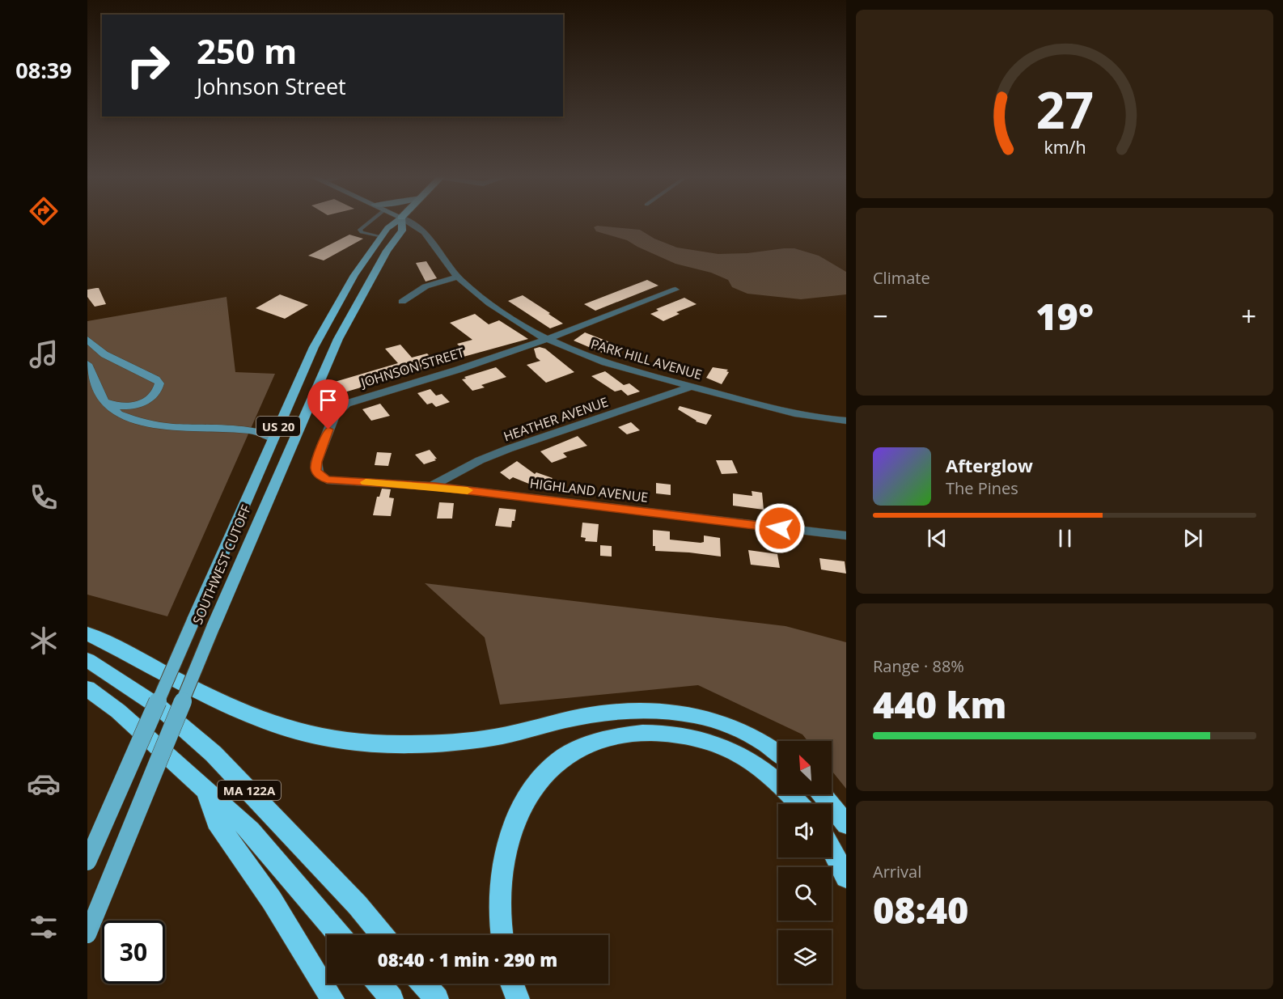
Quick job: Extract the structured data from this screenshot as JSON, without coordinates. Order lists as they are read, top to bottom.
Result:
{
  "streets": {
    "highway": ["MA 122A"],
    "main road": ["US 20", "SOUTHWEST CUTOFF"],
    "street": [
      "PARK HILL AVENUE",
      "JOHNSON STREET",
      "HEATHER AVENUE",
      "HIGHLAND AVENUE"
    ]
  },
  "crossings": [
    ["PARK HILL AVENUE", "JOHNSON STREET"],
    ["PARK HILL AVENUE", "HEATHER AVENUE"],
    ["JOHNSON STREET", "HIGHLAND AVENUE"],
    ["HEATHER AVENUE", "HIGHLAND AVENUE"]
  ],
  "north": "top left",
  "page": {
    "tabs": "08:39",
    "turn": ["250 m", "Johnson Street"],
    "tile": [
      "Climate",
      ["Range · 88%", "440 km"],
      ["Arrival", "08:40"]
    ],
    "heat": ["−", "19°", "+"],
    "song": ["Afterglow", "The Pines"],
    "limit": "30",
    "trip": "08:40 · 1 min · 290 m",
    "gauge": ["27", "km/h"]
  }
}
